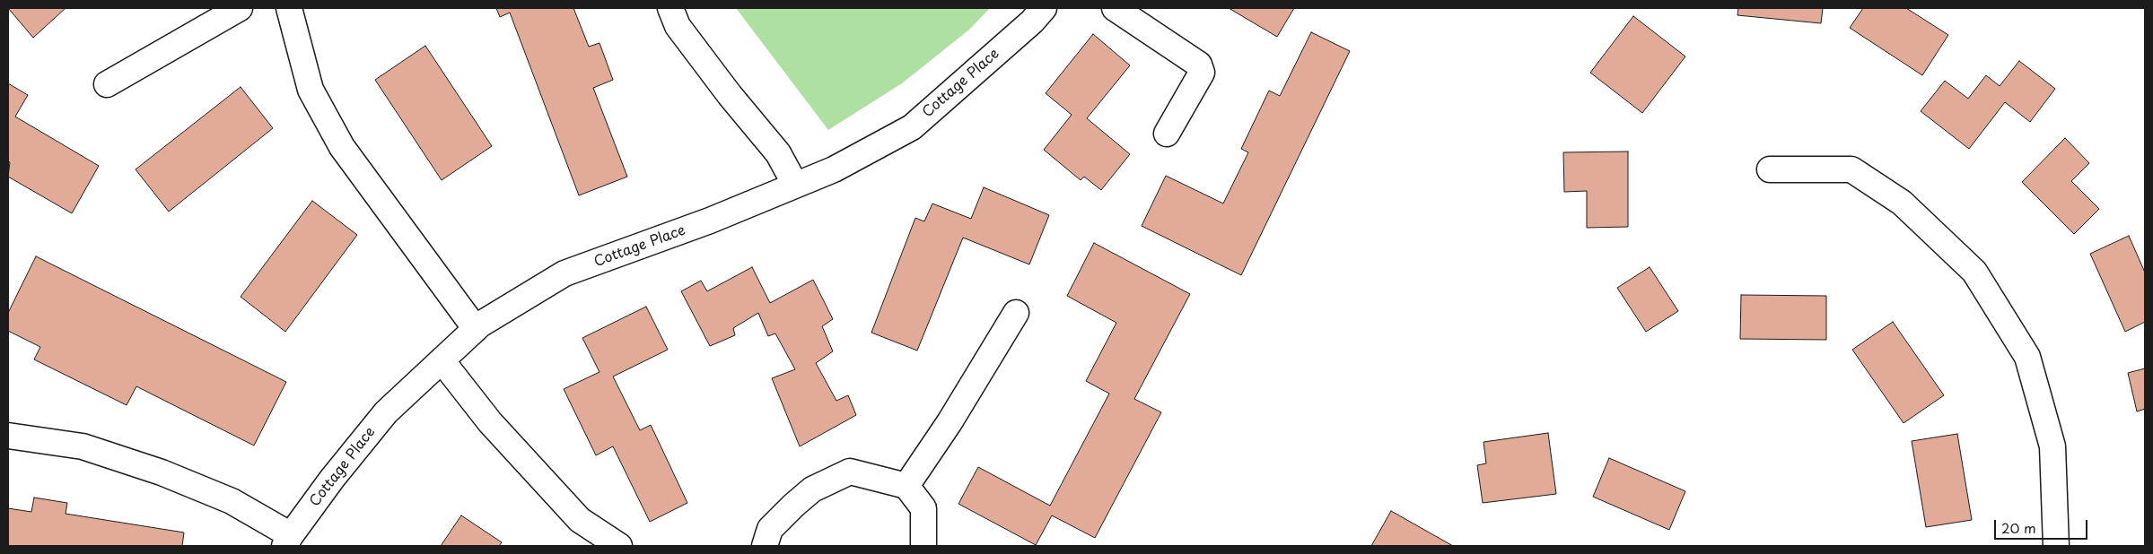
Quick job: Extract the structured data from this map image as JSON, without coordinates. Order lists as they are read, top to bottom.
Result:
{
  "streets": {
    "street": ["Cottage Place"]
  },
  "scale_bar": "20 m"
}
